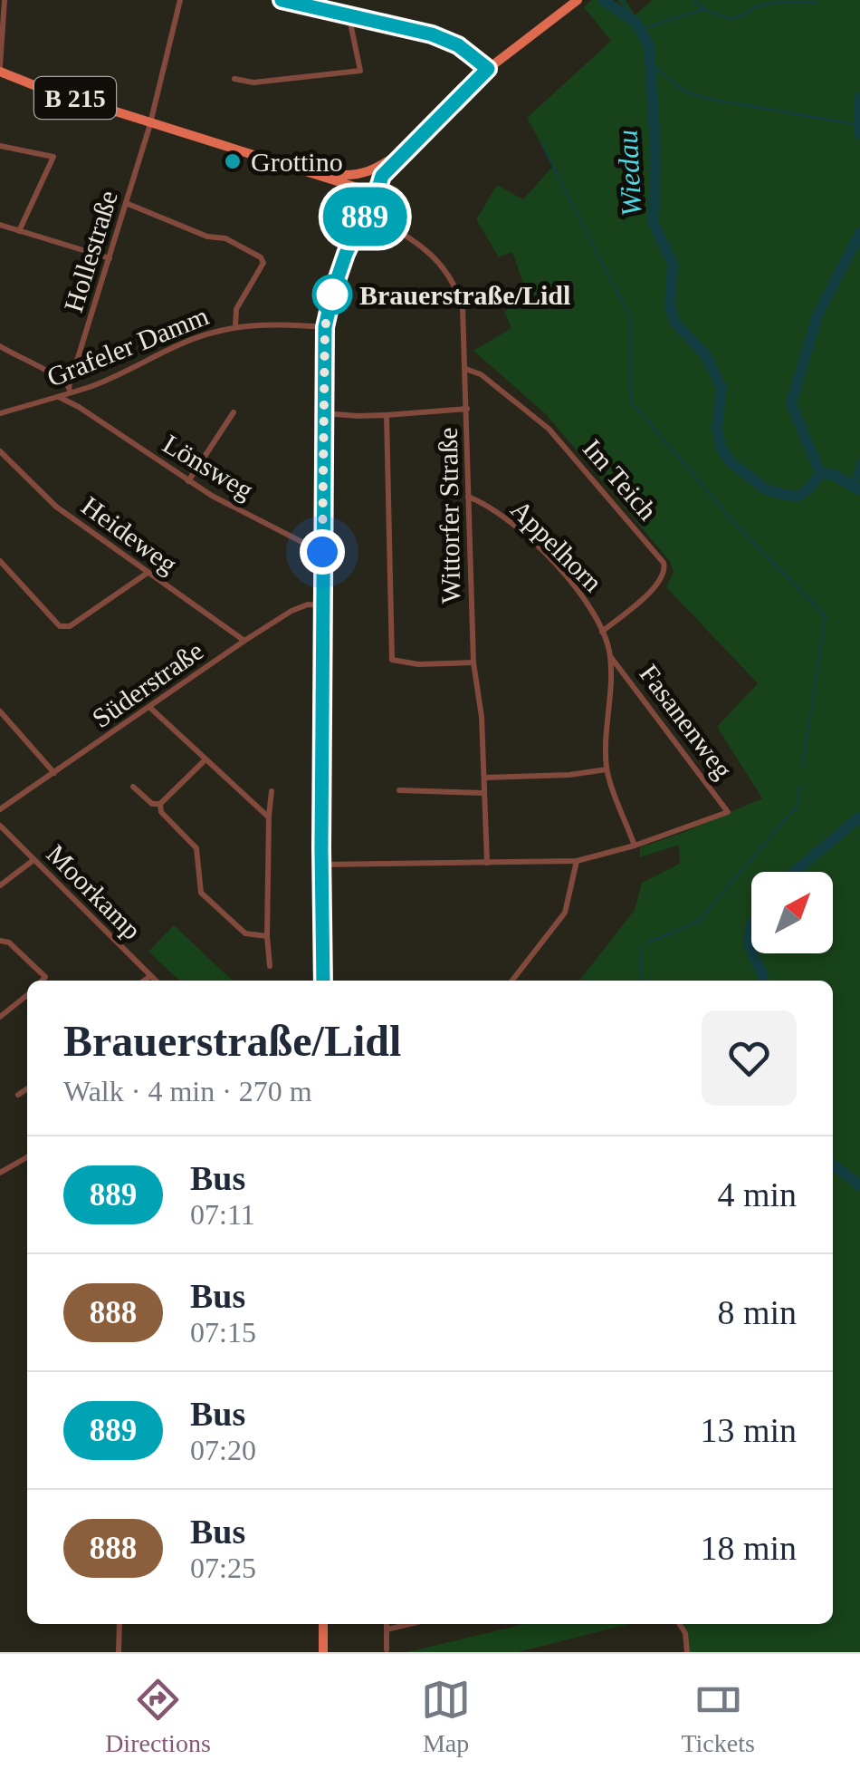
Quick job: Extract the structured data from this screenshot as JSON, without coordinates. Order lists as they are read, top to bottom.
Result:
{
  "streets": {
    "main road": ["B 215"],
    "street": [
      "Hollestraße",
      "Grafeler Damm",
      "Lönsweg",
      "Im Teich",
      "Wittorfer Straße",
      "Heideweg",
      "Appelhorn",
      "Süderstraße",
      "Fasanenweg",
      "Moorkamp"
    ]
  },
  "crossings": [
    ["B 215", "Hollestraße"],
    ["Hollestraße", "Grafeler Damm"],
    ["Grafeler Damm", "Lönsweg"],
    ["Im Teich", "Wittorfer Straße"],
    ["Im Teich", "Appelhorn"],
    ["Wittorfer Straße", "Appelhorn"],
    ["Heideweg", "Süderstraße"],
    ["Appelhorn", "Fasanenweg"]
  ],
  "water": ["Wiedau"],
  "places": ["Grottino", "Brauerstraße/Lidl"],
  "lines": ["bus line 889"],
  "north": "top right",
  "page": {
    "on_map": "889",
    "heading": ["Brauerstraße/Lidl", "Walk · 4 min · 270 m"],
    "list": [
      {
        "mark": "889",
        "name": "Bus",
        "note": "07:11",
        "value": "4 min"
      },
      {
        "mark": "888",
        "name": "Bus",
        "note": "07:15",
        "value": "8 min"
      },
      {
        "mark": "889",
        "name": "Bus",
        "note": "07:20",
        "value": "13 min"
      },
      {
        "mark": "888",
        "name": "Bus",
        "note": "07:25",
        "value": "18 min"
      }
    ],
    "tabs": ["Directions", "Map", "Tickets"]
  }
}
